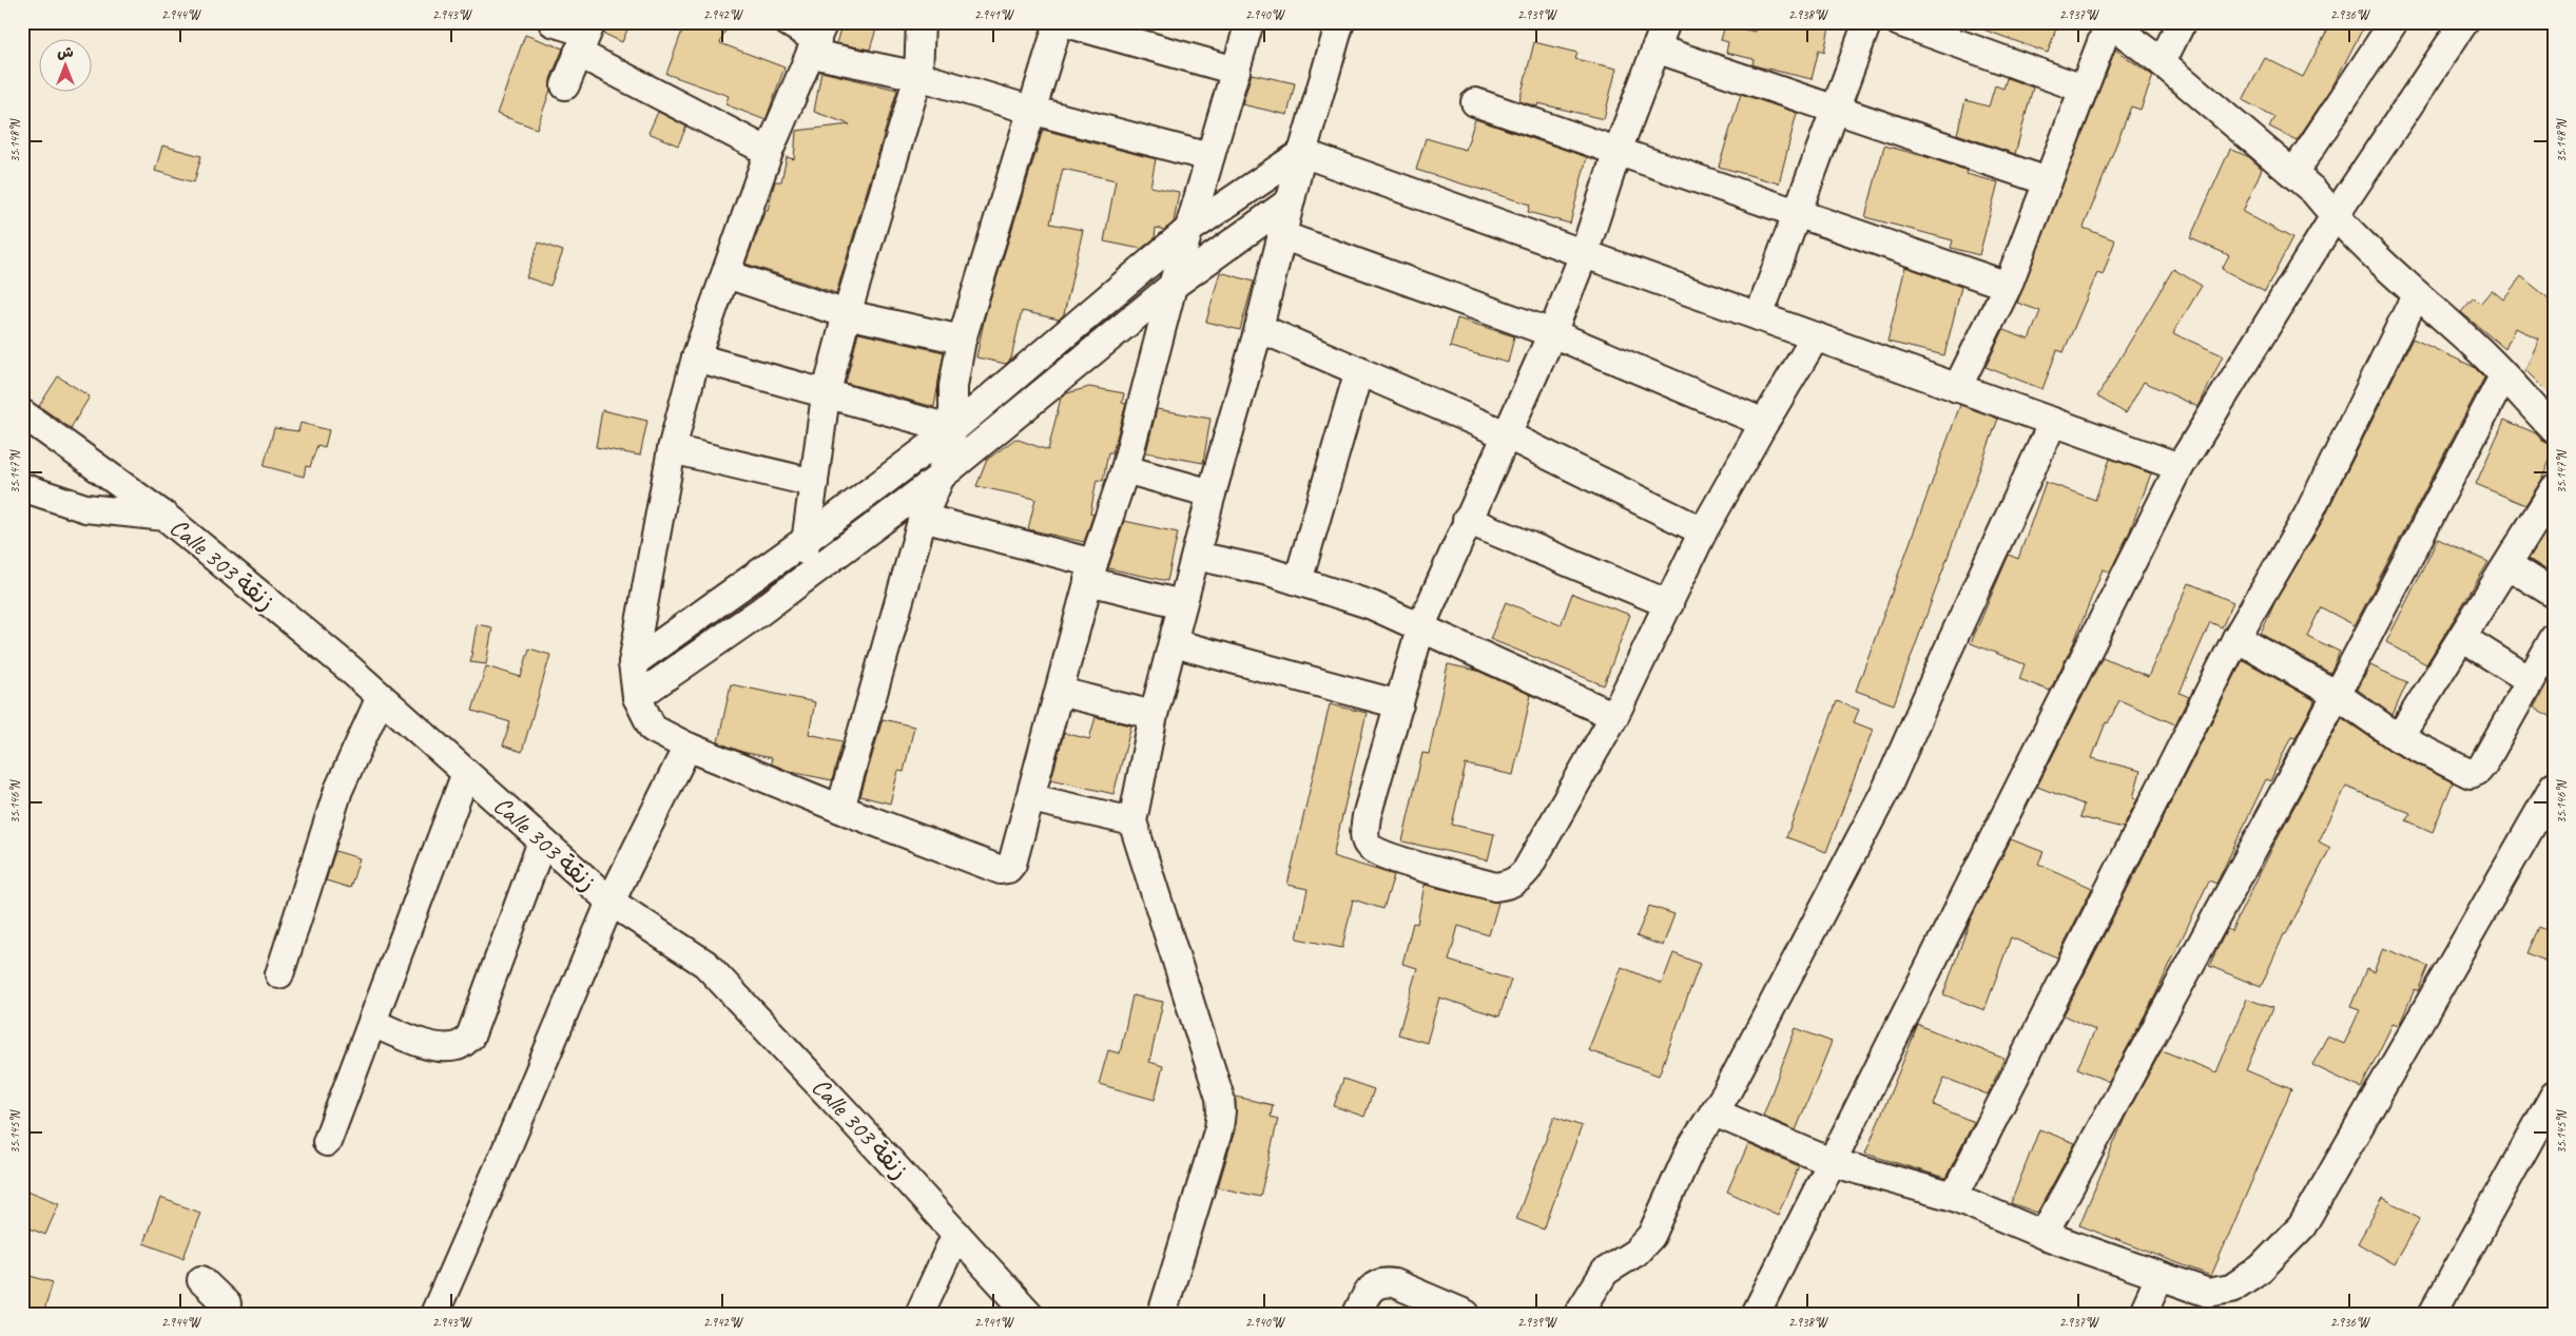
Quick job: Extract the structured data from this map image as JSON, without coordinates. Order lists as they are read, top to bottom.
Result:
{
  "streets": {
    "street": ["Calle 303 زنقة"]
  },
  "north": "top",
  "coordinates": [
    "2.944°W",
    "2.943°W",
    "2.942°W",
    "2.941°W",
    "2.940°W",
    "2.939°W",
    "2.938°W",
    "2.937°W",
    "2.936°W",
    "35.148°N",
    "35.147°N",
    "35.146°N",
    "35.145°N"
  ]
}
